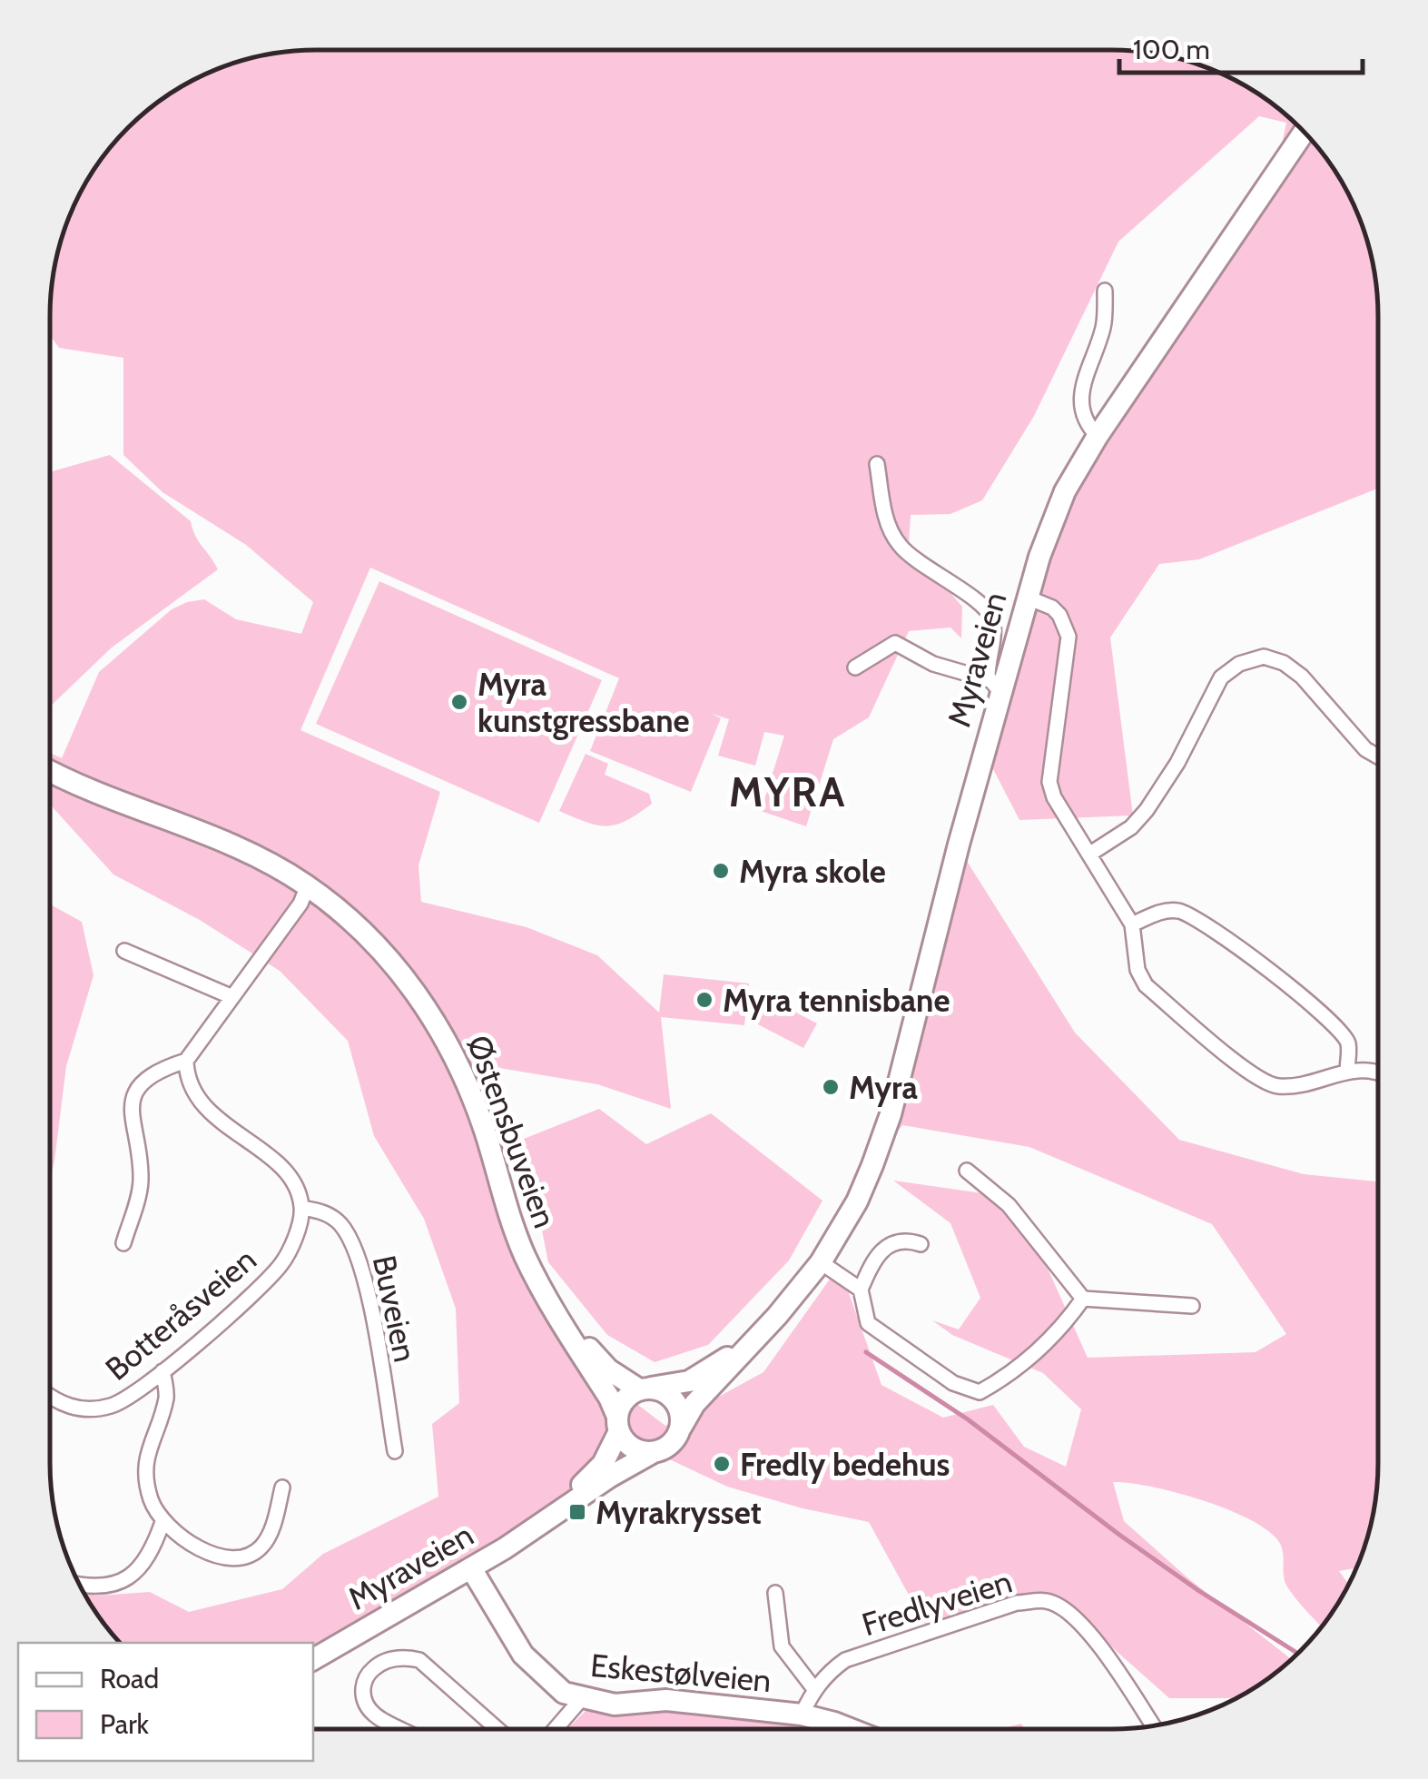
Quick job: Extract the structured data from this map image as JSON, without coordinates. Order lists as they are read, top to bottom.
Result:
{
  "streets": {
    "main road": ["Myraveien", "Østensbuveien", "Eskestølveien"],
    "street": ["Buveien", "Botteråsveien", "Fredlyveien"]
  },
  "crossings": [
    ["Myraveien", "Østensbuveien"],
    ["Myraveien", "Eskestølveien"],
    ["Buveien", "Botteråsveien"],
    ["Fredlyveien", "Eskestølveien"]
  ],
  "districts": ["MYRA"],
  "places": {
    "other": [
      "Myra kunstgressbane",
      "Myra skole",
      "Myra tennisbane",
      "Myra",
      "Fredly bedehus"
    ],
    "transit": ["Myrakrysset"]
  },
  "legend": ["Road", "Park"],
  "scale_bar": "100 m"
}
